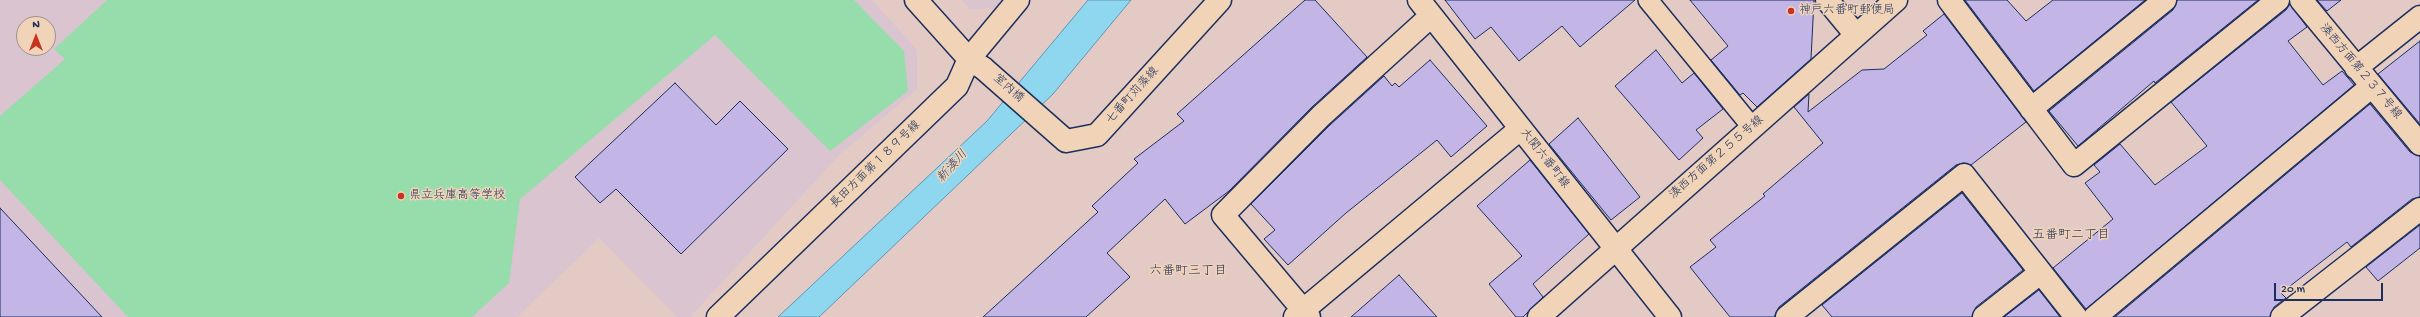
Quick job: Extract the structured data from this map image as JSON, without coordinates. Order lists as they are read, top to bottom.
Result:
{
  "streets": {
    "street": [
      "湊西方面第２３７号線",
      "室内橋",
      "七番町苅藻線",
      "湊西方面第２５５号線",
      "大関六番町線",
      "長田方面第１８９号線"
    ]
  },
  "crossings": [
    ["室内橋", "七番町苅藻線"],
    ["室内橋", "長田方面第１８９号線"],
    ["湊西方面第２５５号線", "大関六番町線"]
  ],
  "districts": ["五番町二丁目", "六番町三丁目"],
  "water": ["新湊川"],
  "places": ["神戸六番町郵便局", "県立兵庫高等学校"],
  "scale_bar": "20 m",
  "north": "top"
}
